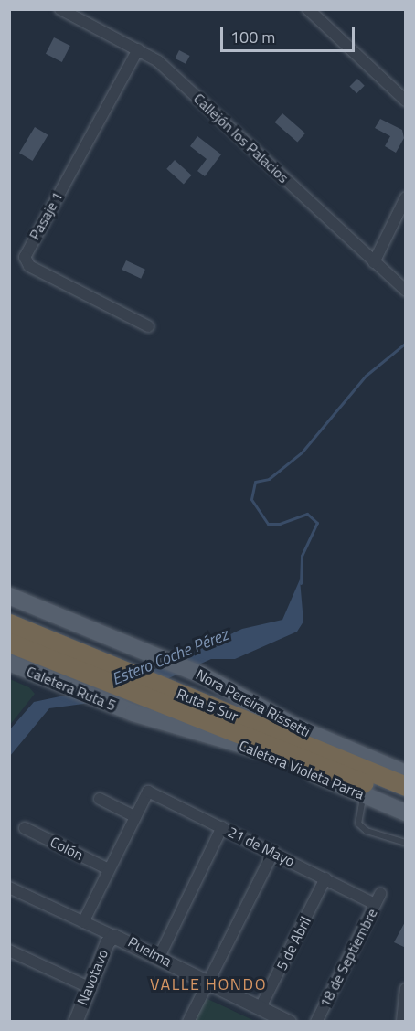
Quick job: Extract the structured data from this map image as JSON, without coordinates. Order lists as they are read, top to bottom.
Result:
{
  "streets": {
    "highway": ["Ruta 5 Sur"],
    "main road": ["Caletera Ruta 5", "Nora Pereira Rissetti", "Caletera Violeta Parra"],
    "street": [
      "Callejón los Palacios",
      "Pasaje 1",
      "21 de Mayo",
      "Colón",
      "5 de Abril",
      "Puelma",
      "18 de Septiembre",
      "Navotavo"
    ]
  },
  "crossings": [
    ["Callejón los Palacios", "Pasaje 1"],
    ["Caletera Ruta 5", "Caletera Violeta Parra"],
    ["21 de Mayo", "5 de Abril"],
    ["21 de Mayo", "18 de Septiembre"],
    ["5 de Abril", "Puelma"],
    ["Puelma", "Navotavo"]
  ],
  "districts": ["VALLE HONDO"],
  "water": ["Estero Coche Pérez"],
  "scale_bar": "100 m"
}
